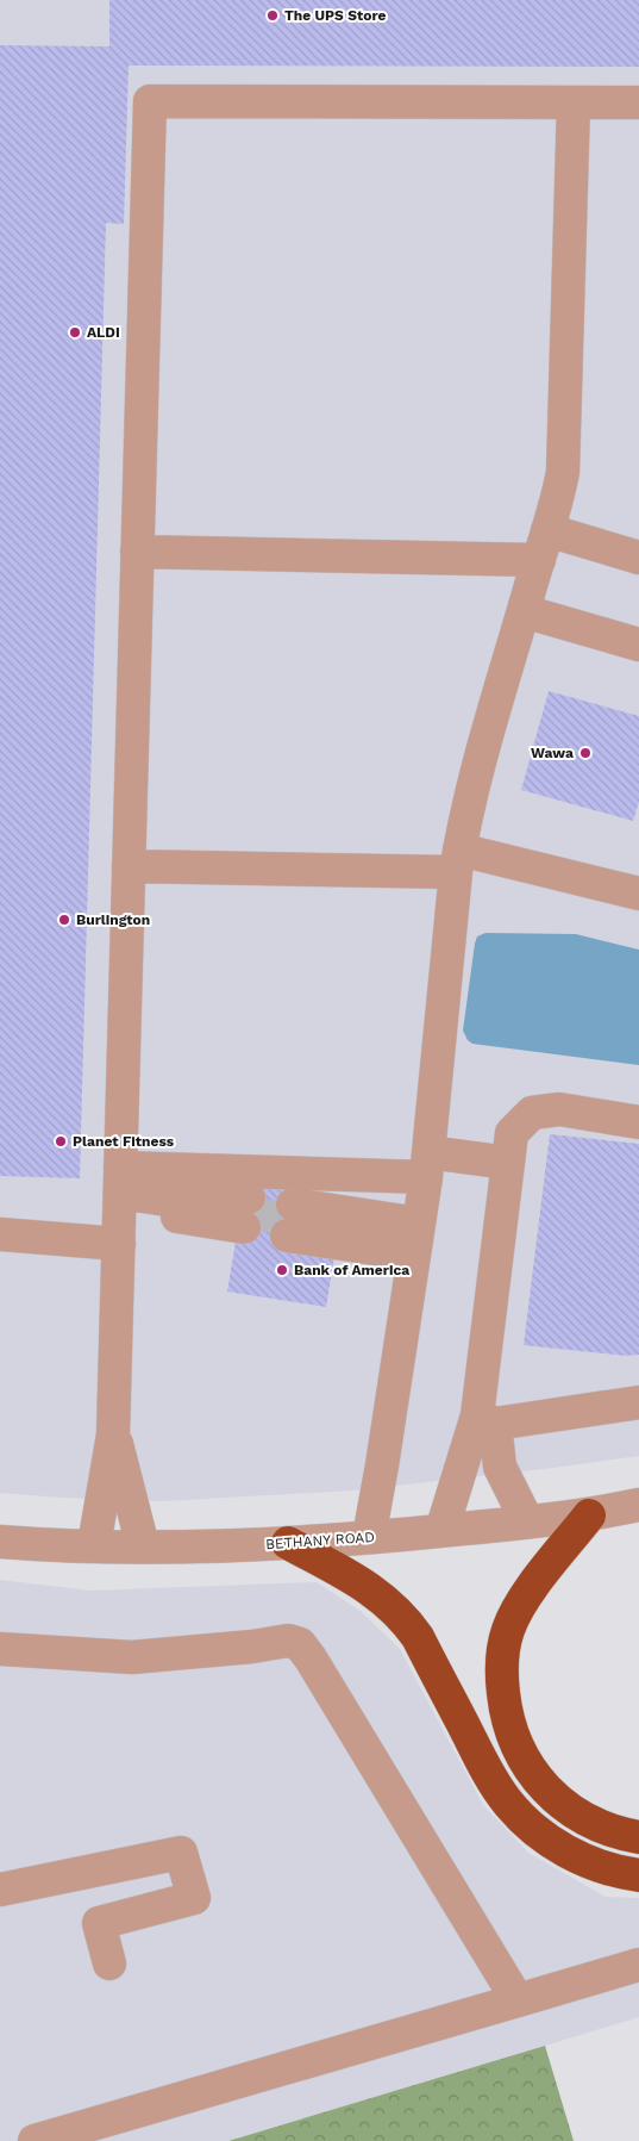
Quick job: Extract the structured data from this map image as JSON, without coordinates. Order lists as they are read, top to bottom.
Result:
{
  "streets": {
    "street": ["BETHANY ROAD"]
  },
  "places": [
    "The UPS Store",
    "ALDI",
    "Wawa",
    "Burlington",
    "Planet Fitness",
    "Bank of America"
  ]
}
